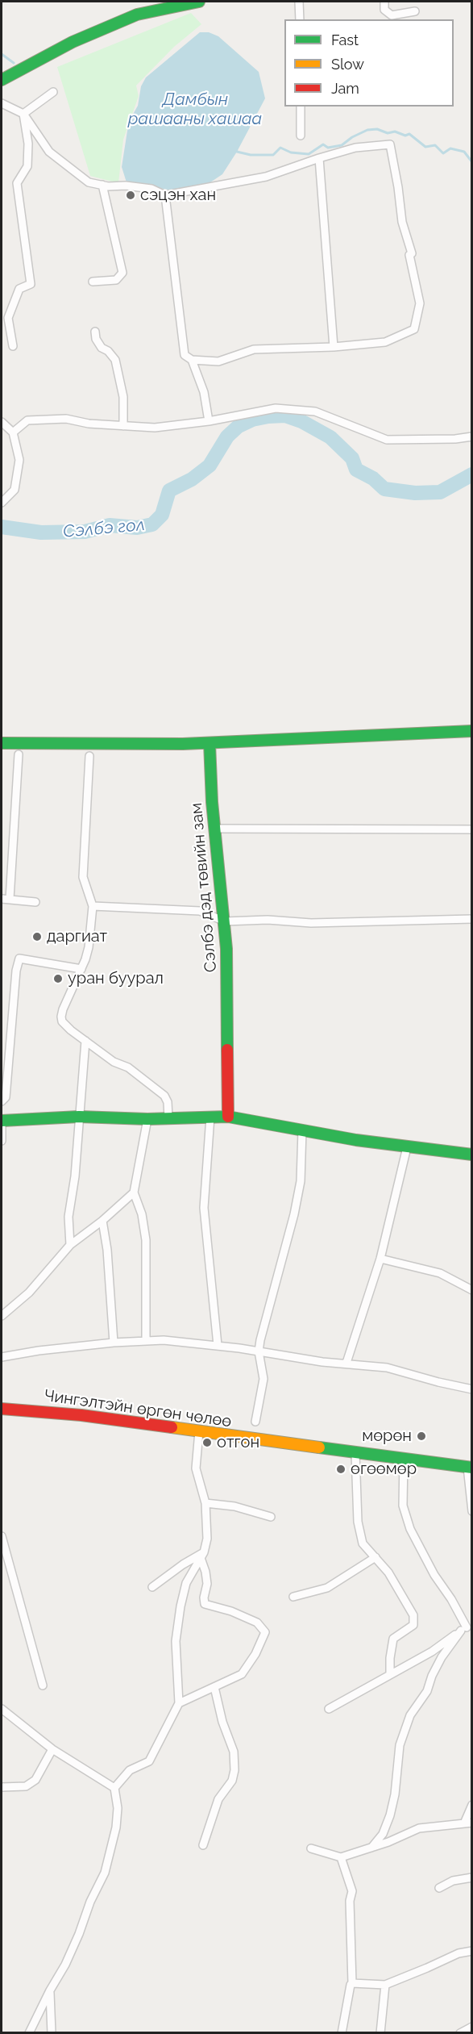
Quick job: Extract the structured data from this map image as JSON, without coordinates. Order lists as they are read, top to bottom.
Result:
{
  "streets": {
    "street": ["Сэлбэ дэд төвийн зам", "Чингэлтэйн өргөн чөлөө"]
  },
  "water": ["Дамбын рашааны хашаа", "Сэлбэ гол"],
  "places": [
    "сэцэн хан",
    "даргиат",
    "уран буурал",
    "мөрөн",
    "отгон",
    "өгөөмөр"
  ],
  "legend": ["Fast", "Slow", "Jam"]
}
